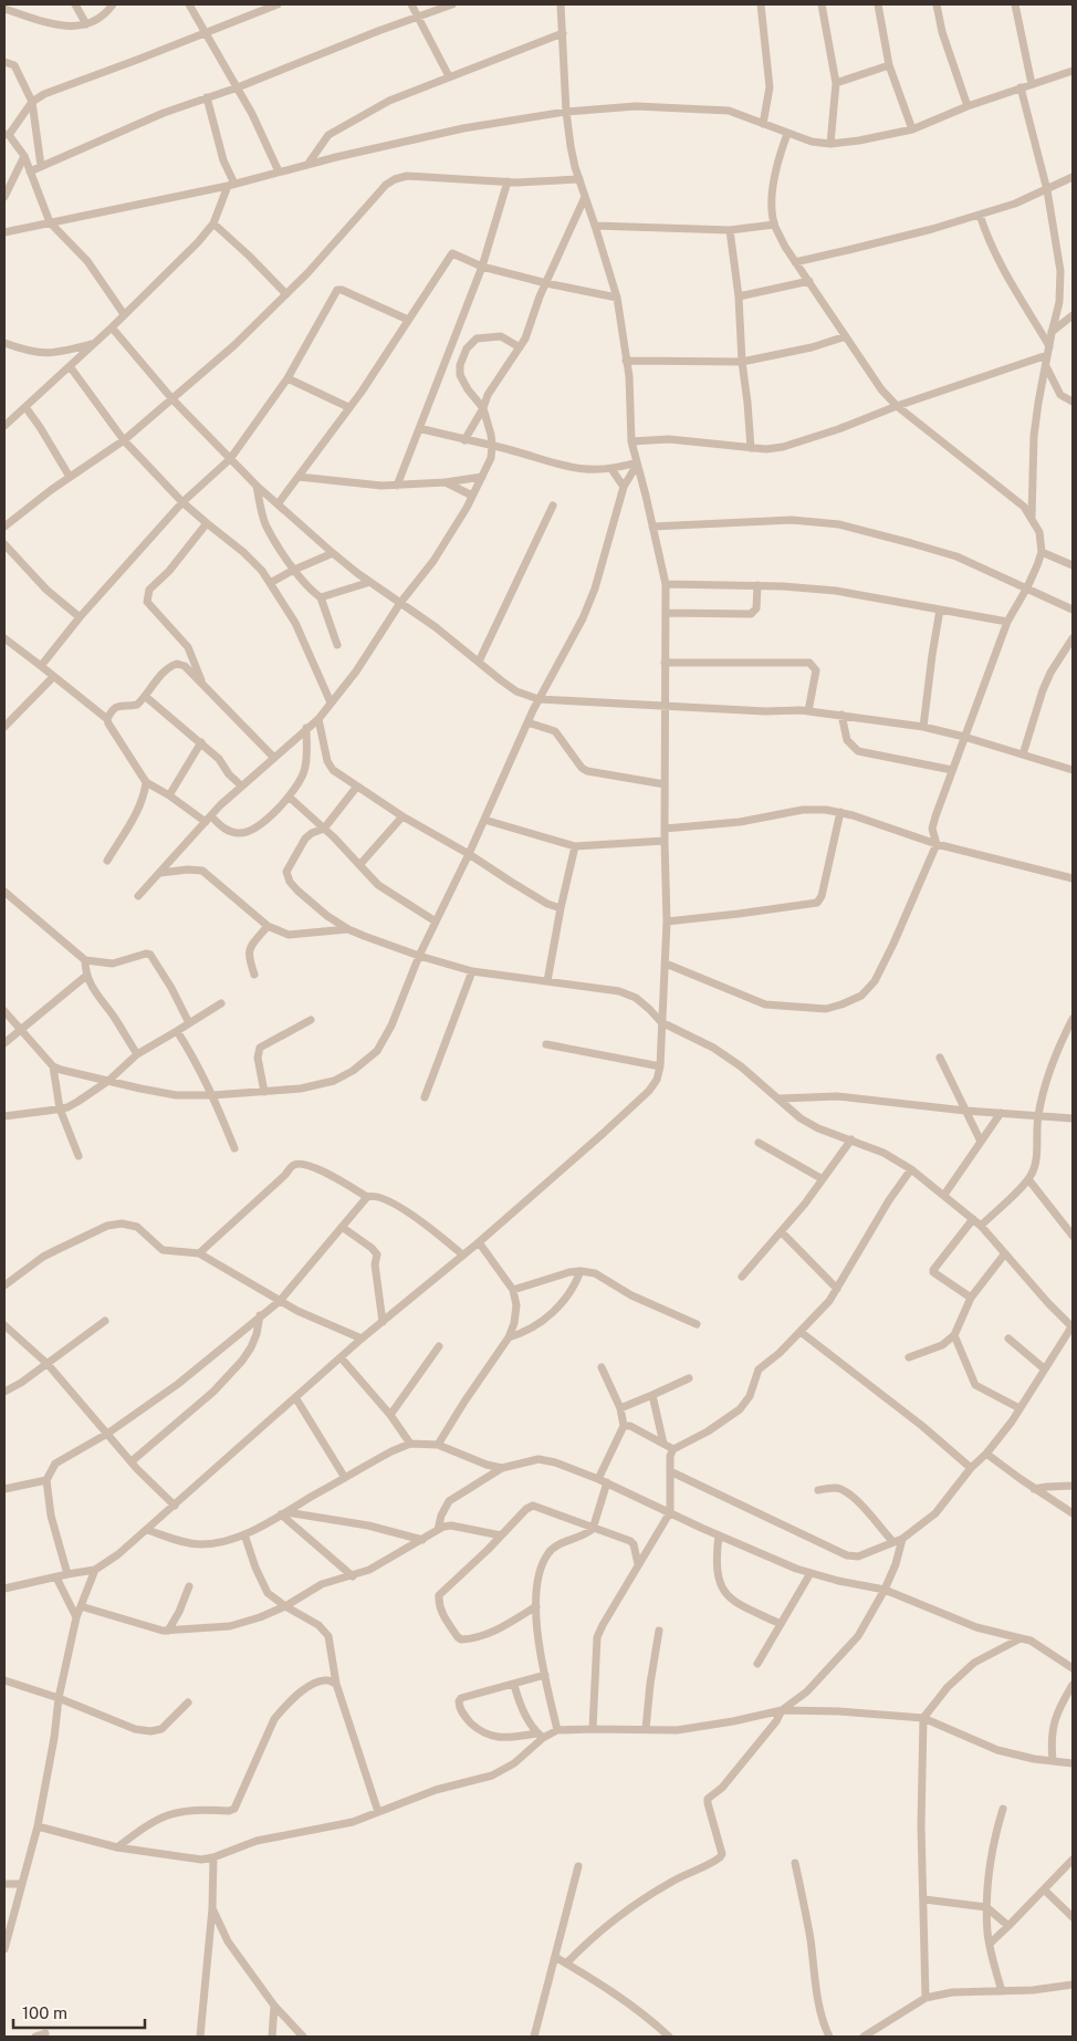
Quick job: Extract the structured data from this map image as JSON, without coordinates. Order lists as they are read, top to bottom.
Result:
{
  "scale_bar": "100 m"
}
